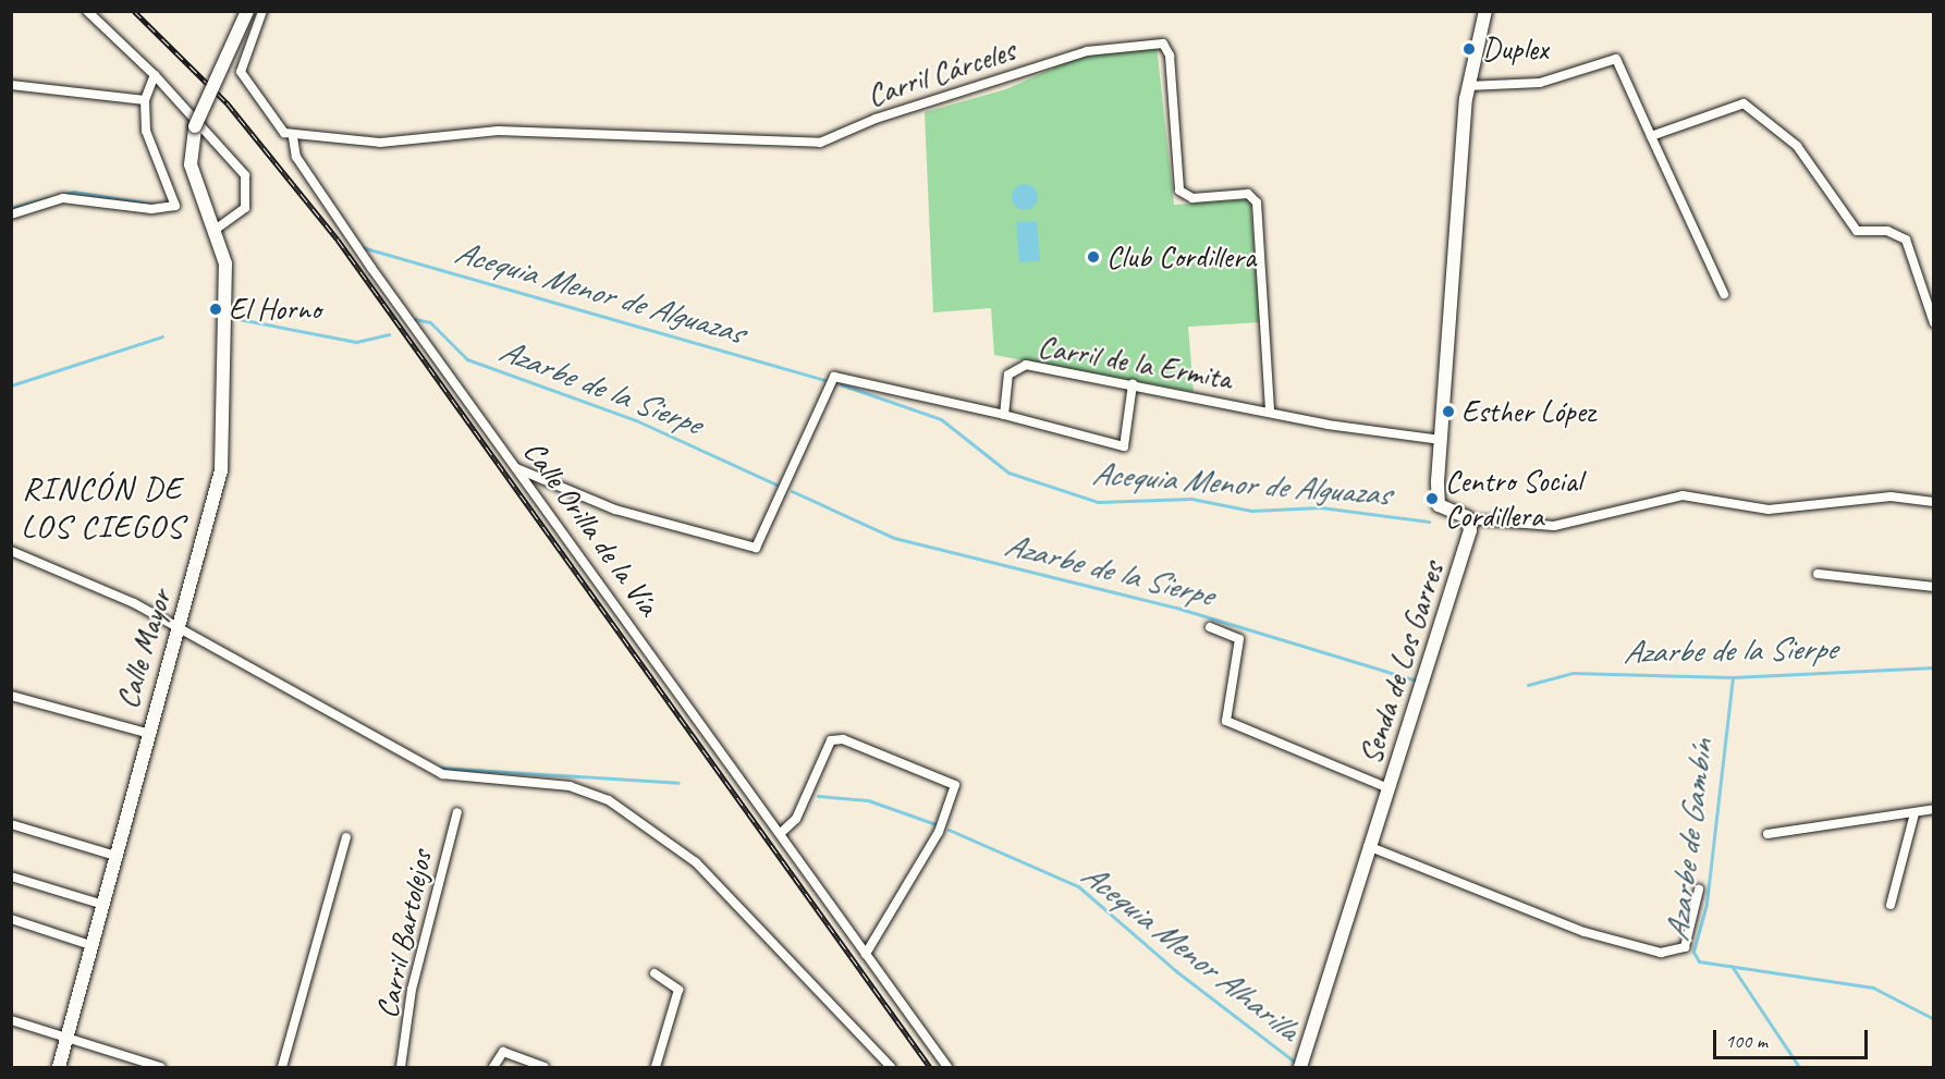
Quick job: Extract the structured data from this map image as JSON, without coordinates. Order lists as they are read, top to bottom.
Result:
{
  "streets": {
    "street": [
      "Carril Cárceles",
      "Carril de la Ermita",
      "Calle Orilla de la Vía",
      "Calle Mayor",
      "Senda de Los Garres",
      "Carril Bartolejos"
    ]
  },
  "crossings": [
    ["Carril Cárceles", "Carril de la Ermita"],
    ["Carril Cárceles", "Calle Orilla de la Vía"]
  ],
  "districts": ["RINCÓN DE LOS CIEGOS"],
  "water": [
    "Acequia Menor de Alguazas",
    "Azarbe de la Sierpe",
    "Azarbe de Gambín",
    "Acequia Menor Alharilla"
  ],
  "places": [
    "Duplex",
    "Club Cordillera",
    "El Horno",
    "Esther López",
    "Centro Social Cordillera"
  ],
  "scale_bar": "100 m"
}
